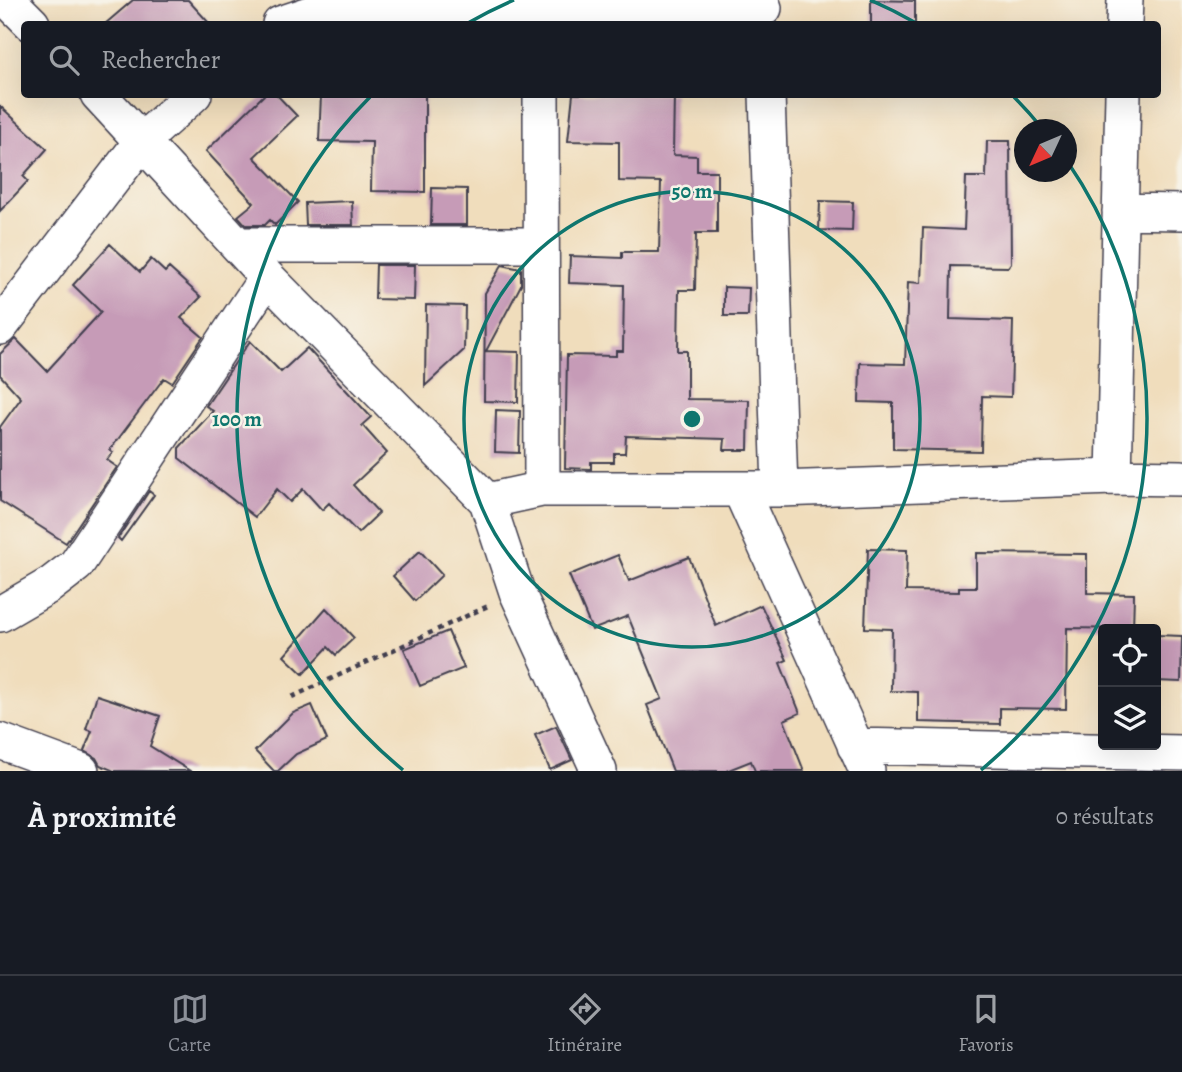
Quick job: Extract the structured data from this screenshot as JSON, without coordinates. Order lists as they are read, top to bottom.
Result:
{
  "north": "bottom left",
  "page": {
    "search": "Rechercher",
    "heading": ["À proximité", "0 résultats"],
    "nav": ["Carte", "Itinéraire", "Favoris"]
  },
  "rings": ["50 m", "100 m"]
}
